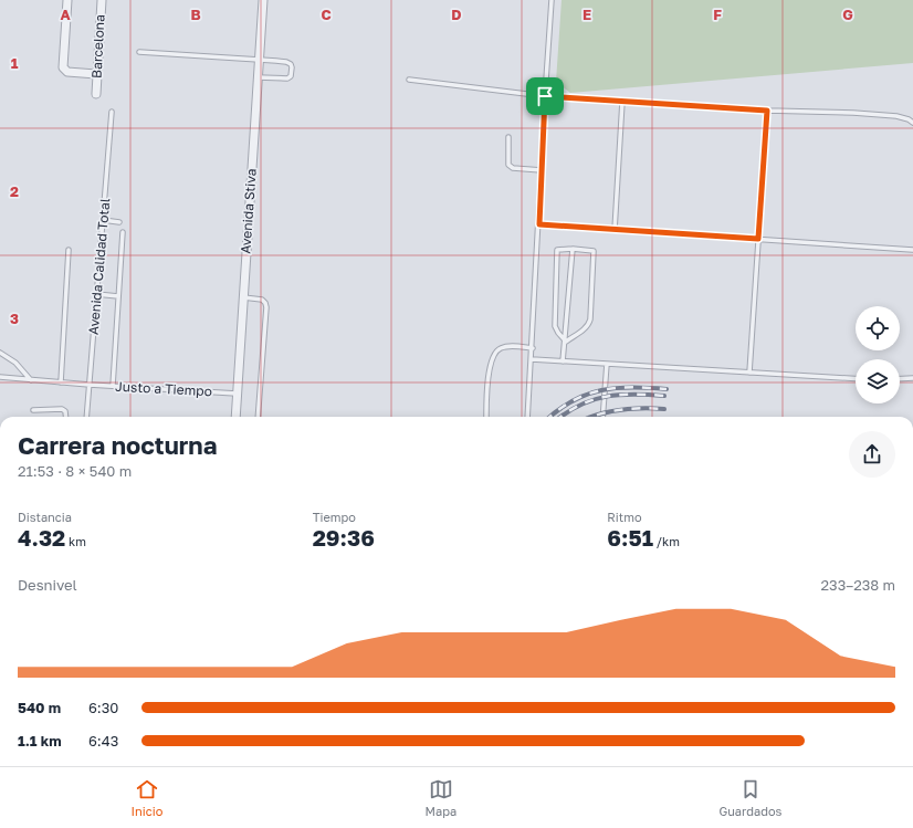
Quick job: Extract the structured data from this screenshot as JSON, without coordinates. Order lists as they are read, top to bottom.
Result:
{
  "streets": {
    "street": ["Barcelona", "Avenida Stiva"],
    "lane": ["Avenida Calidad Total", "Justo a Tiempo"]
  },
  "crossings": [
    ["Avenida Stiva", "Justo a Tiempo"],
    ["Avenida Calidad Total", "Justo a Tiempo"]
  ],
  "page": {
    "heading": ["Carrera nocturna", "21:53 · 8 × 540 m"],
    "stats": [
      ["Distancia", "4.32 km"],
      ["Tiempo", "29:36"],
      ["Ritmo", "6:51 /km"]
    ],
    "chart": ["Desnivel", "233–238 m"],
    "list": [
      {
        "name": "540 m",
        "note": "6:30"
      },
      {
        "name": "1.1 km",
        "note": "6:43"
      }
    ],
    "tabs": ["Inicio", "Mapa", "Guardados"]
  },
  "grid": {
    "columns": [
      "A",
      "B",
      "C",
      "D",
      "E",
      "F",
      "G"
    ],
    "rows": ["1", "2", "3"]
  }
}
